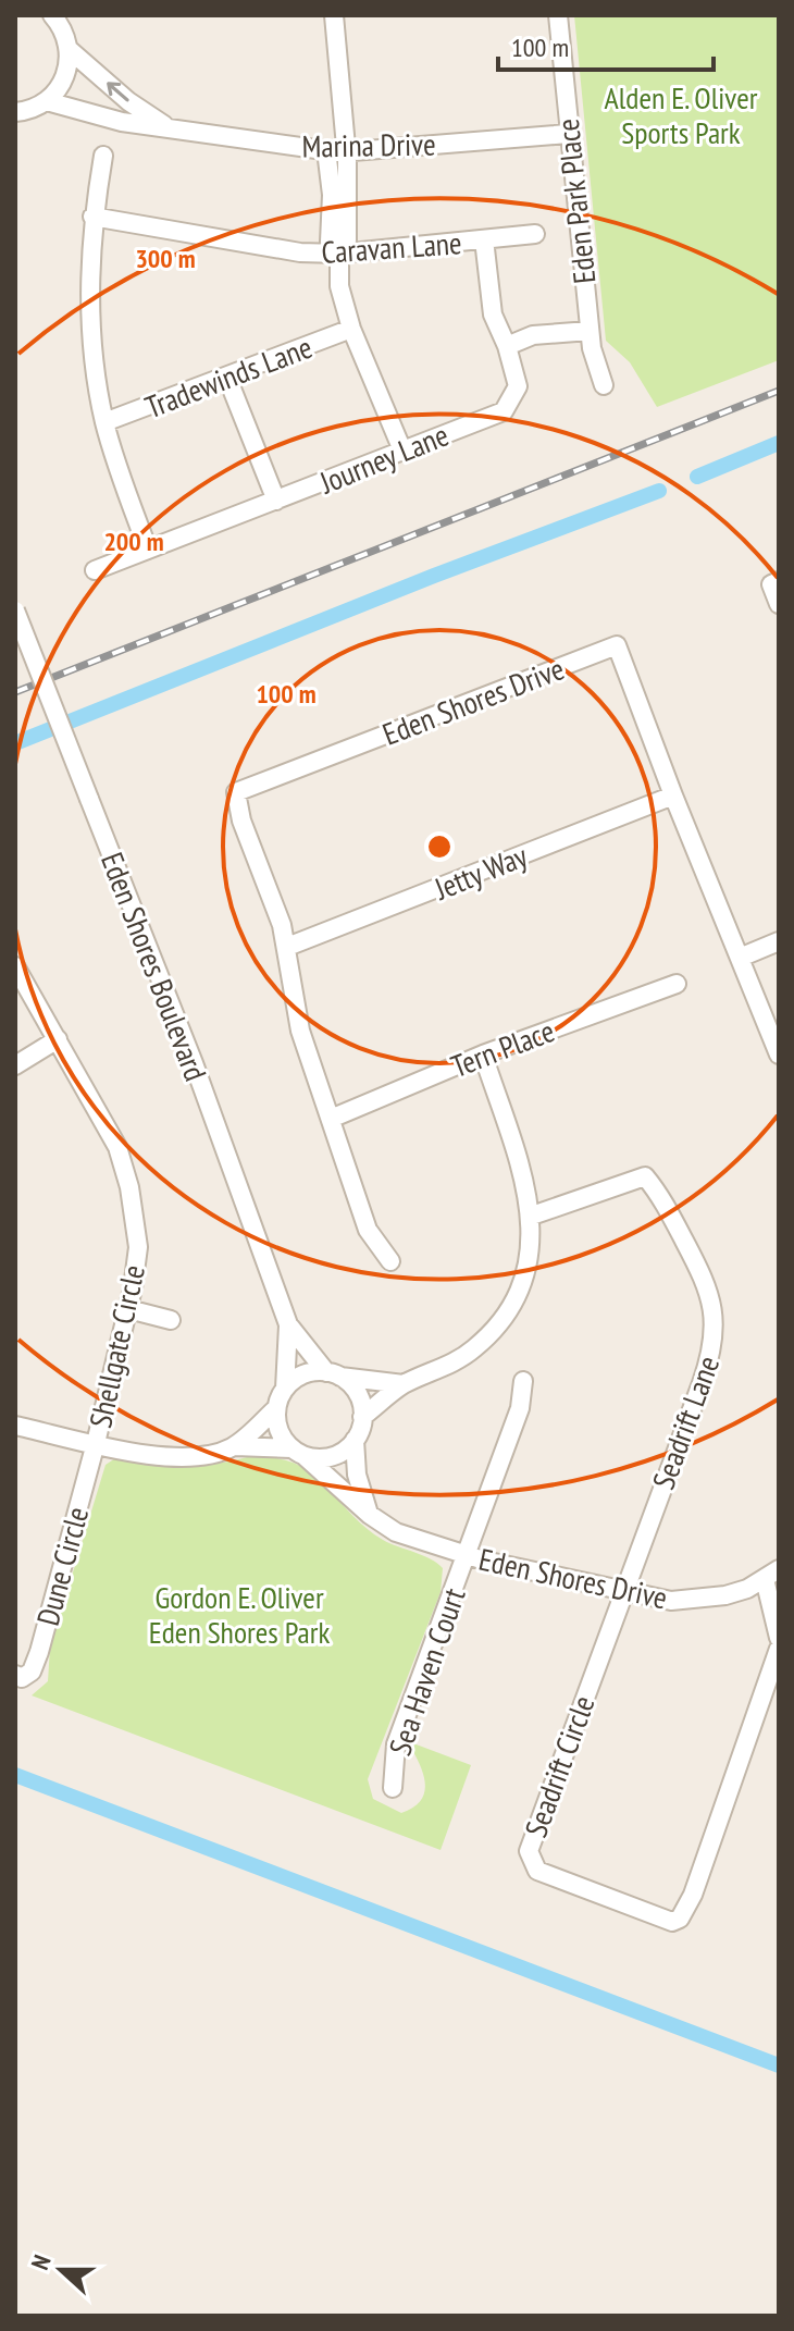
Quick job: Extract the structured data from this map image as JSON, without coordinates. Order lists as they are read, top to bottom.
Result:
{
  "streets": {
    "street": [
      "Marina Drive",
      "Eden Park Place",
      "Caravan Lane",
      "Tradewinds Lane",
      "Journey Lane",
      "Eden Shores Drive",
      "Jetty Way",
      "Eden Shores Boulevard",
      "Tern Place",
      "Shellgate Circle",
      "Seadrift Lane",
      "Dune Circle",
      "Sea Haven Court",
      "Seadrift Circle"
    ]
  },
  "crossings": [
    ["Marina Drive", "Eden Park Place"],
    ["Caravan Lane", "Journey Lane"],
    ["Eden Shores Drive", "Jetty Way"],
    ["Eden Shores Drive", "Eden Shores Boulevard"],
    ["Eden Shores Drive", "Tern Place"],
    ["Eden Shores Drive", "Seadrift Lane"],
    ["Eden Shores Drive", "Sea Haven Court"],
    ["Eden Shores Drive", "Seadrift Circle"],
    ["Shellgate Circle", "Dune Circle"],
    ["Seadrift Lane", "Seadrift Circle"]
  ],
  "parks": ["Alden E. Oliver Sports Park", "Gordon E. Oliver Eden Shores Park"],
  "scale_bar": "100 m",
  "north": "left",
  "rings": ["300 m", "200 m", "100 m"]
}
